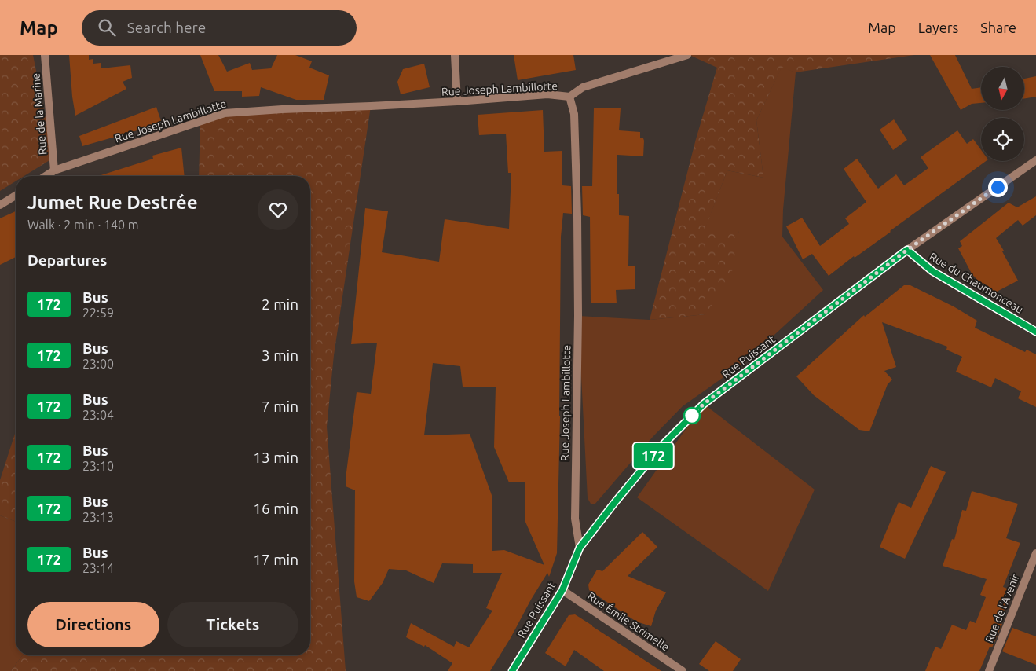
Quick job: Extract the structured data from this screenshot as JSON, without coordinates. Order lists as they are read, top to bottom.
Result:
{
  "streets": {
    "street": [
      "Rue Joseph Lambillotte",
      "Rue de la Marine",
      "Rue du Chaumonceau",
      "Rue Puissant",
      "Rue de l'Avenir",
      "Rue Émile Strimelle"
    ]
  },
  "crossings": [
    ["Rue Joseph Lambillotte", "Rue de la Marine"],
    ["Rue Joseph Lambillotte", "Rue Puissant"],
    ["Rue du Chaumonceau", "Rue Puissant"],
    ["Rue Puissant", "Rue Émile Strimelle"]
  ],
  "lines": ["bus line 172"],
  "north": "bottom",
  "page": {
    "header": "Map",
    "search": "Search here",
    "nav": ["Map", "Layers", "Share"],
    "on_map": "172",
    "heading": [
      ["Jumet Rue Destrée", "Walk · 2 min · 140 m"],
      "Departures"
    ],
    "list": [
      {
        "mark": "172",
        "name": "Bus",
        "note": "22:59",
        "value": "2 min"
      },
      {
        "mark": "172",
        "name": "Bus",
        "note": "23:00",
        "value": "3 min"
      },
      {
        "mark": "172",
        "name": "Bus",
        "note": "23:04",
        "value": "7 min"
      },
      {
        "mark": "172",
        "name": "Bus",
        "note": "23:10",
        "value": "13 min"
      },
      {
        "mark": "172",
        "name": "Bus",
        "note": "23:13",
        "value": "16 min"
      },
      {
        "mark": "172",
        "name": "Bus",
        "note": "23:14",
        "value": "17 min"
      }
    ],
    "buttons": ["Directions", "Tickets"]
  }
}
